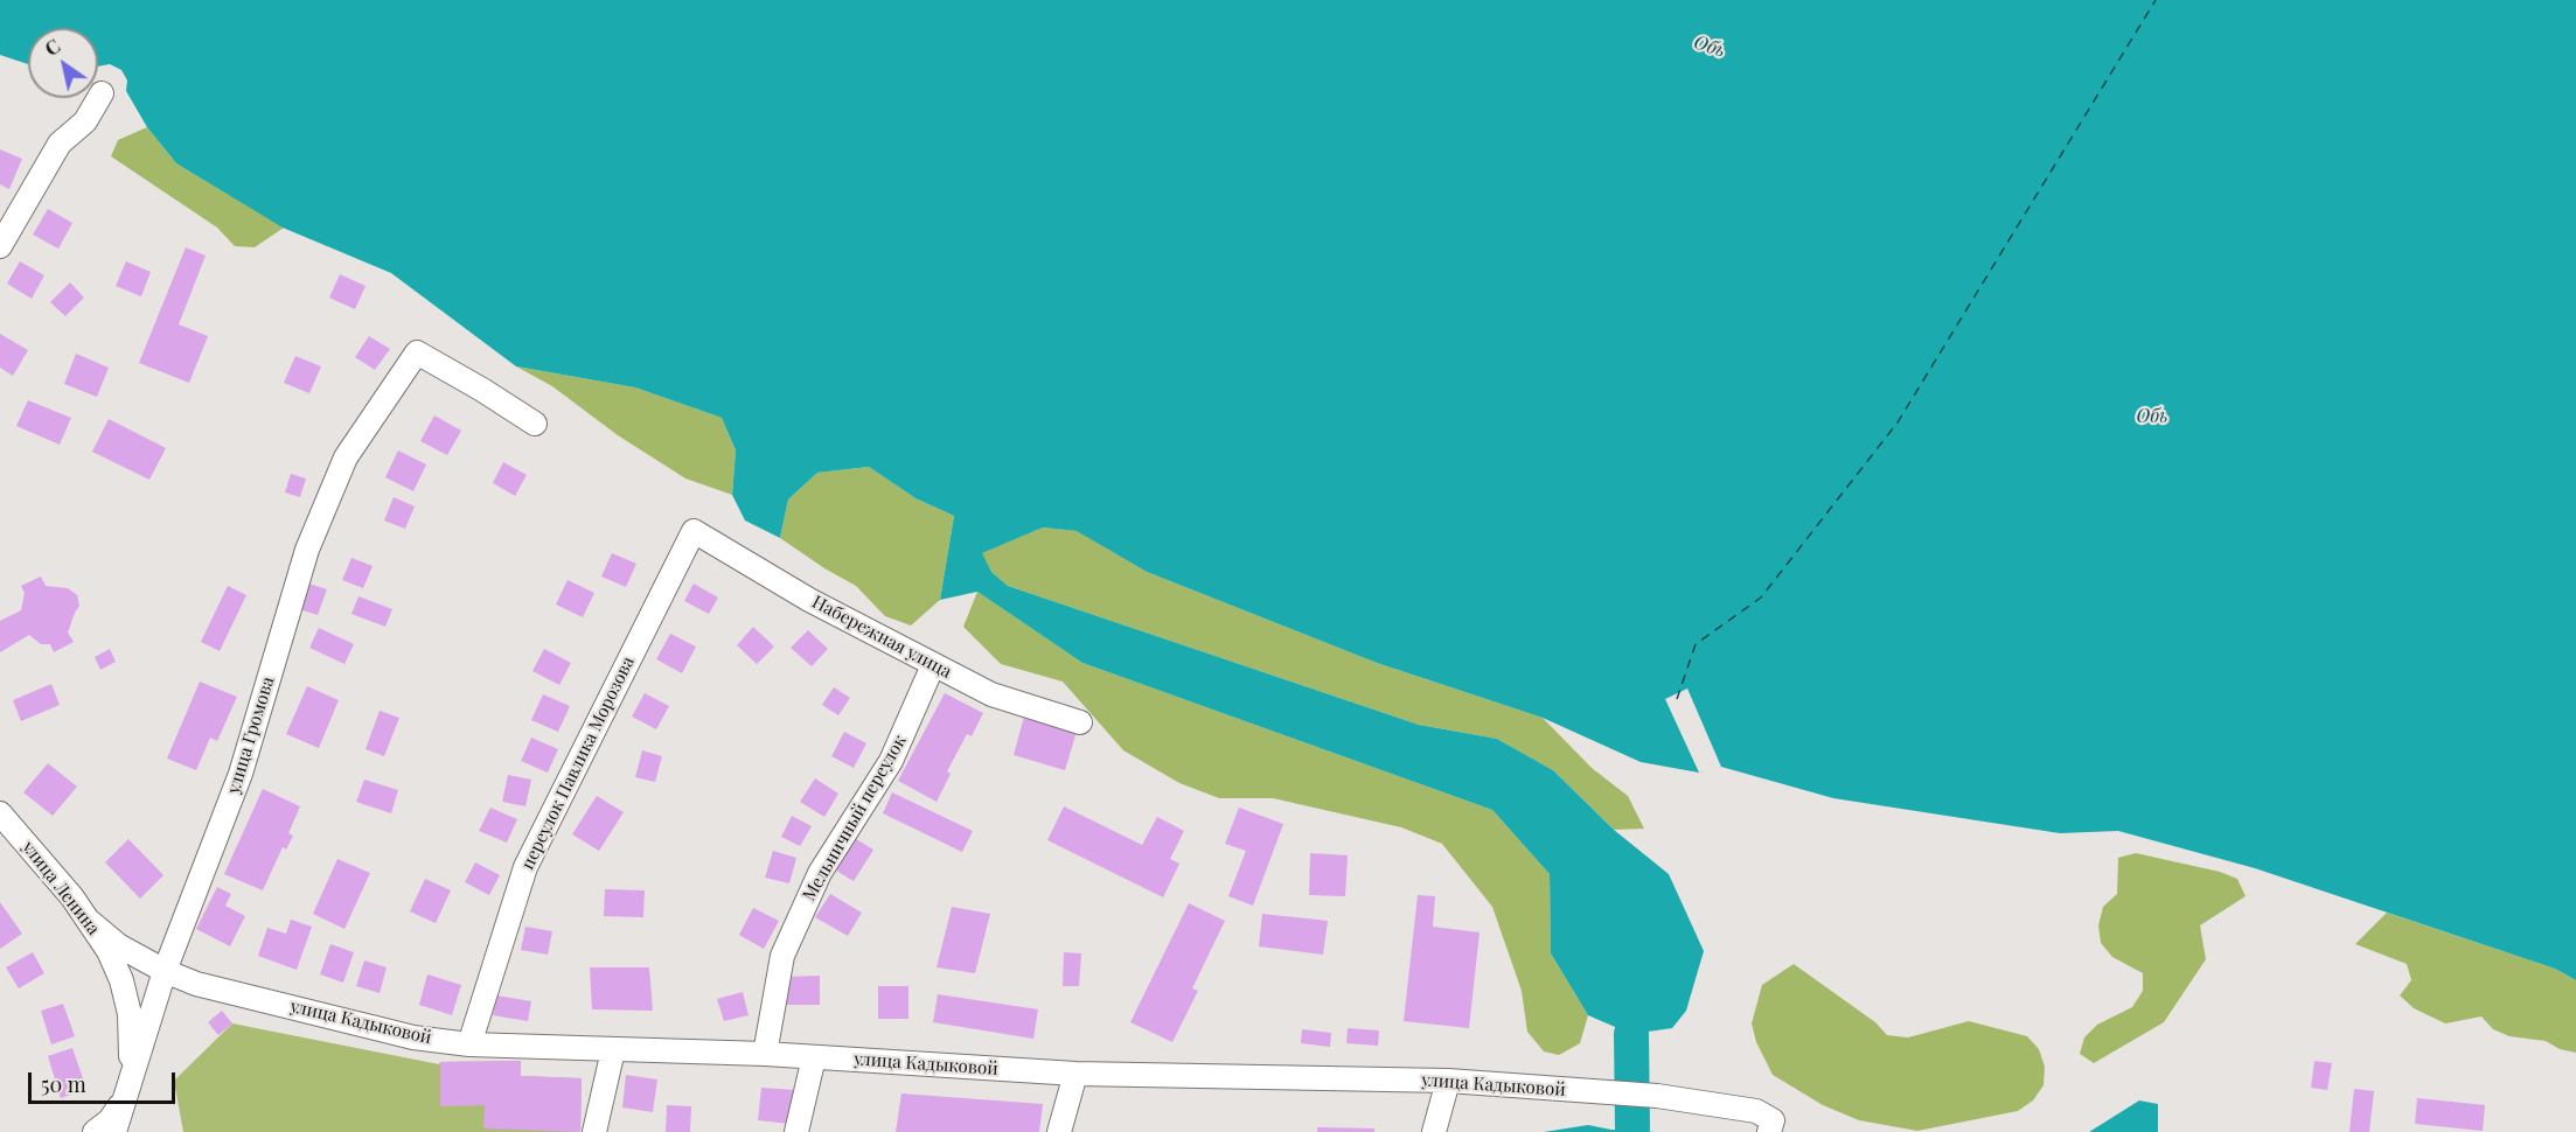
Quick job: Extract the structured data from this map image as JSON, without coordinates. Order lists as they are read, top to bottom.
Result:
{
  "streets": {
    "street": [
      "Набережная улица",
      "улица Громова",
      "переулок Павлика Морозова",
      "Мельничный переулок",
      "улица Ленина",
      "улица Кадыковой"
    ]
  },
  "crossings": [
    ["Набережная улица", "переулок Павлика Морозова"],
    ["Набережная улица", "Мельничный переулок"],
    ["улица Громова", "улица Ленина"],
    ["улица Громова", "улица Кадыковой"],
    ["переулок Павлика Морозова", "улица Кадыковой"],
    ["Мельничный переулок", "улица Кадыковой"],
    ["улица Ленина", "улица Кадыковой"]
  ],
  "water": ["Обь"],
  "scale_bar": "50 m",
  "north": "top left"
}
